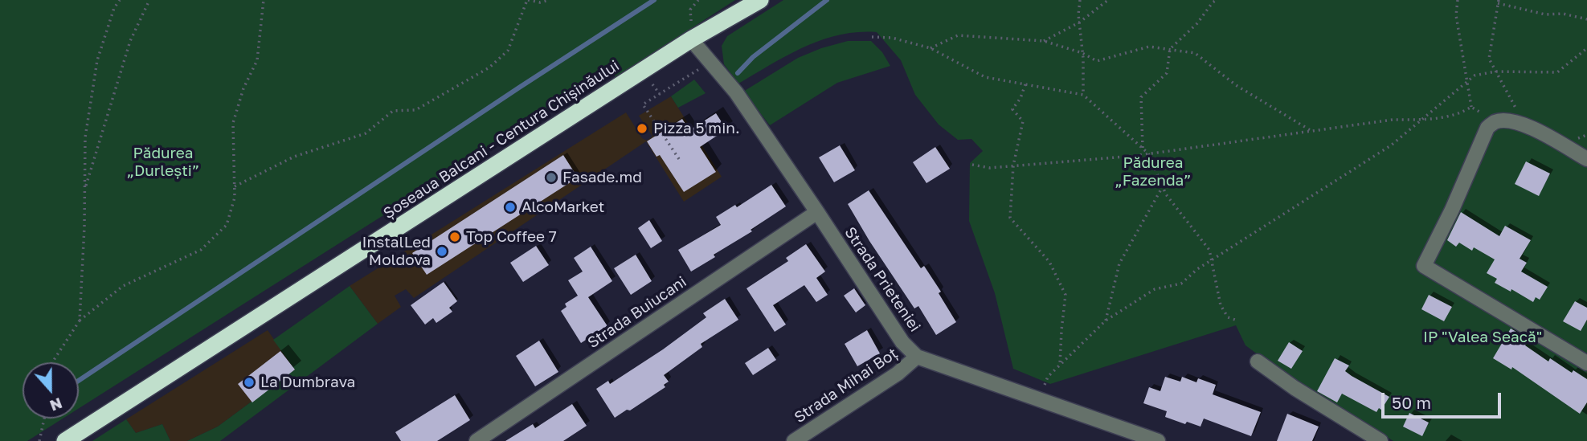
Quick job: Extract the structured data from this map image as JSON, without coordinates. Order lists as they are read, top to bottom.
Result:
{
  "streets": {
    "highway": ["Șoseaua Balcani - Centura Chișinăului"],
    "street": ["Strada Prieteniei", "Strada Buiucani", "Strada Mihai Boț"]
  },
  "crossings": [
    ["Șoseaua Balcani - Centura Chișinăului", "Strada Prieteniei"],
    ["Strada Prieteniei", "Strada Buiucani"],
    ["Strada Prieteniei", "Strada Mihai Boț"]
  ],
  "parks": ["Pădurea „Durlești”", "Pădurea „Fazenda”", "IP \"Valea Seacă\""],
  "places": [
    "Pizza 5 min.",
    "Fasade.md",
    "AlcoMarket",
    "Top Coffee 7",
    "InstalLed Moldova",
    "La Dumbrava"
  ],
  "scale_bar": "50 m",
  "north": "bottom"
}
